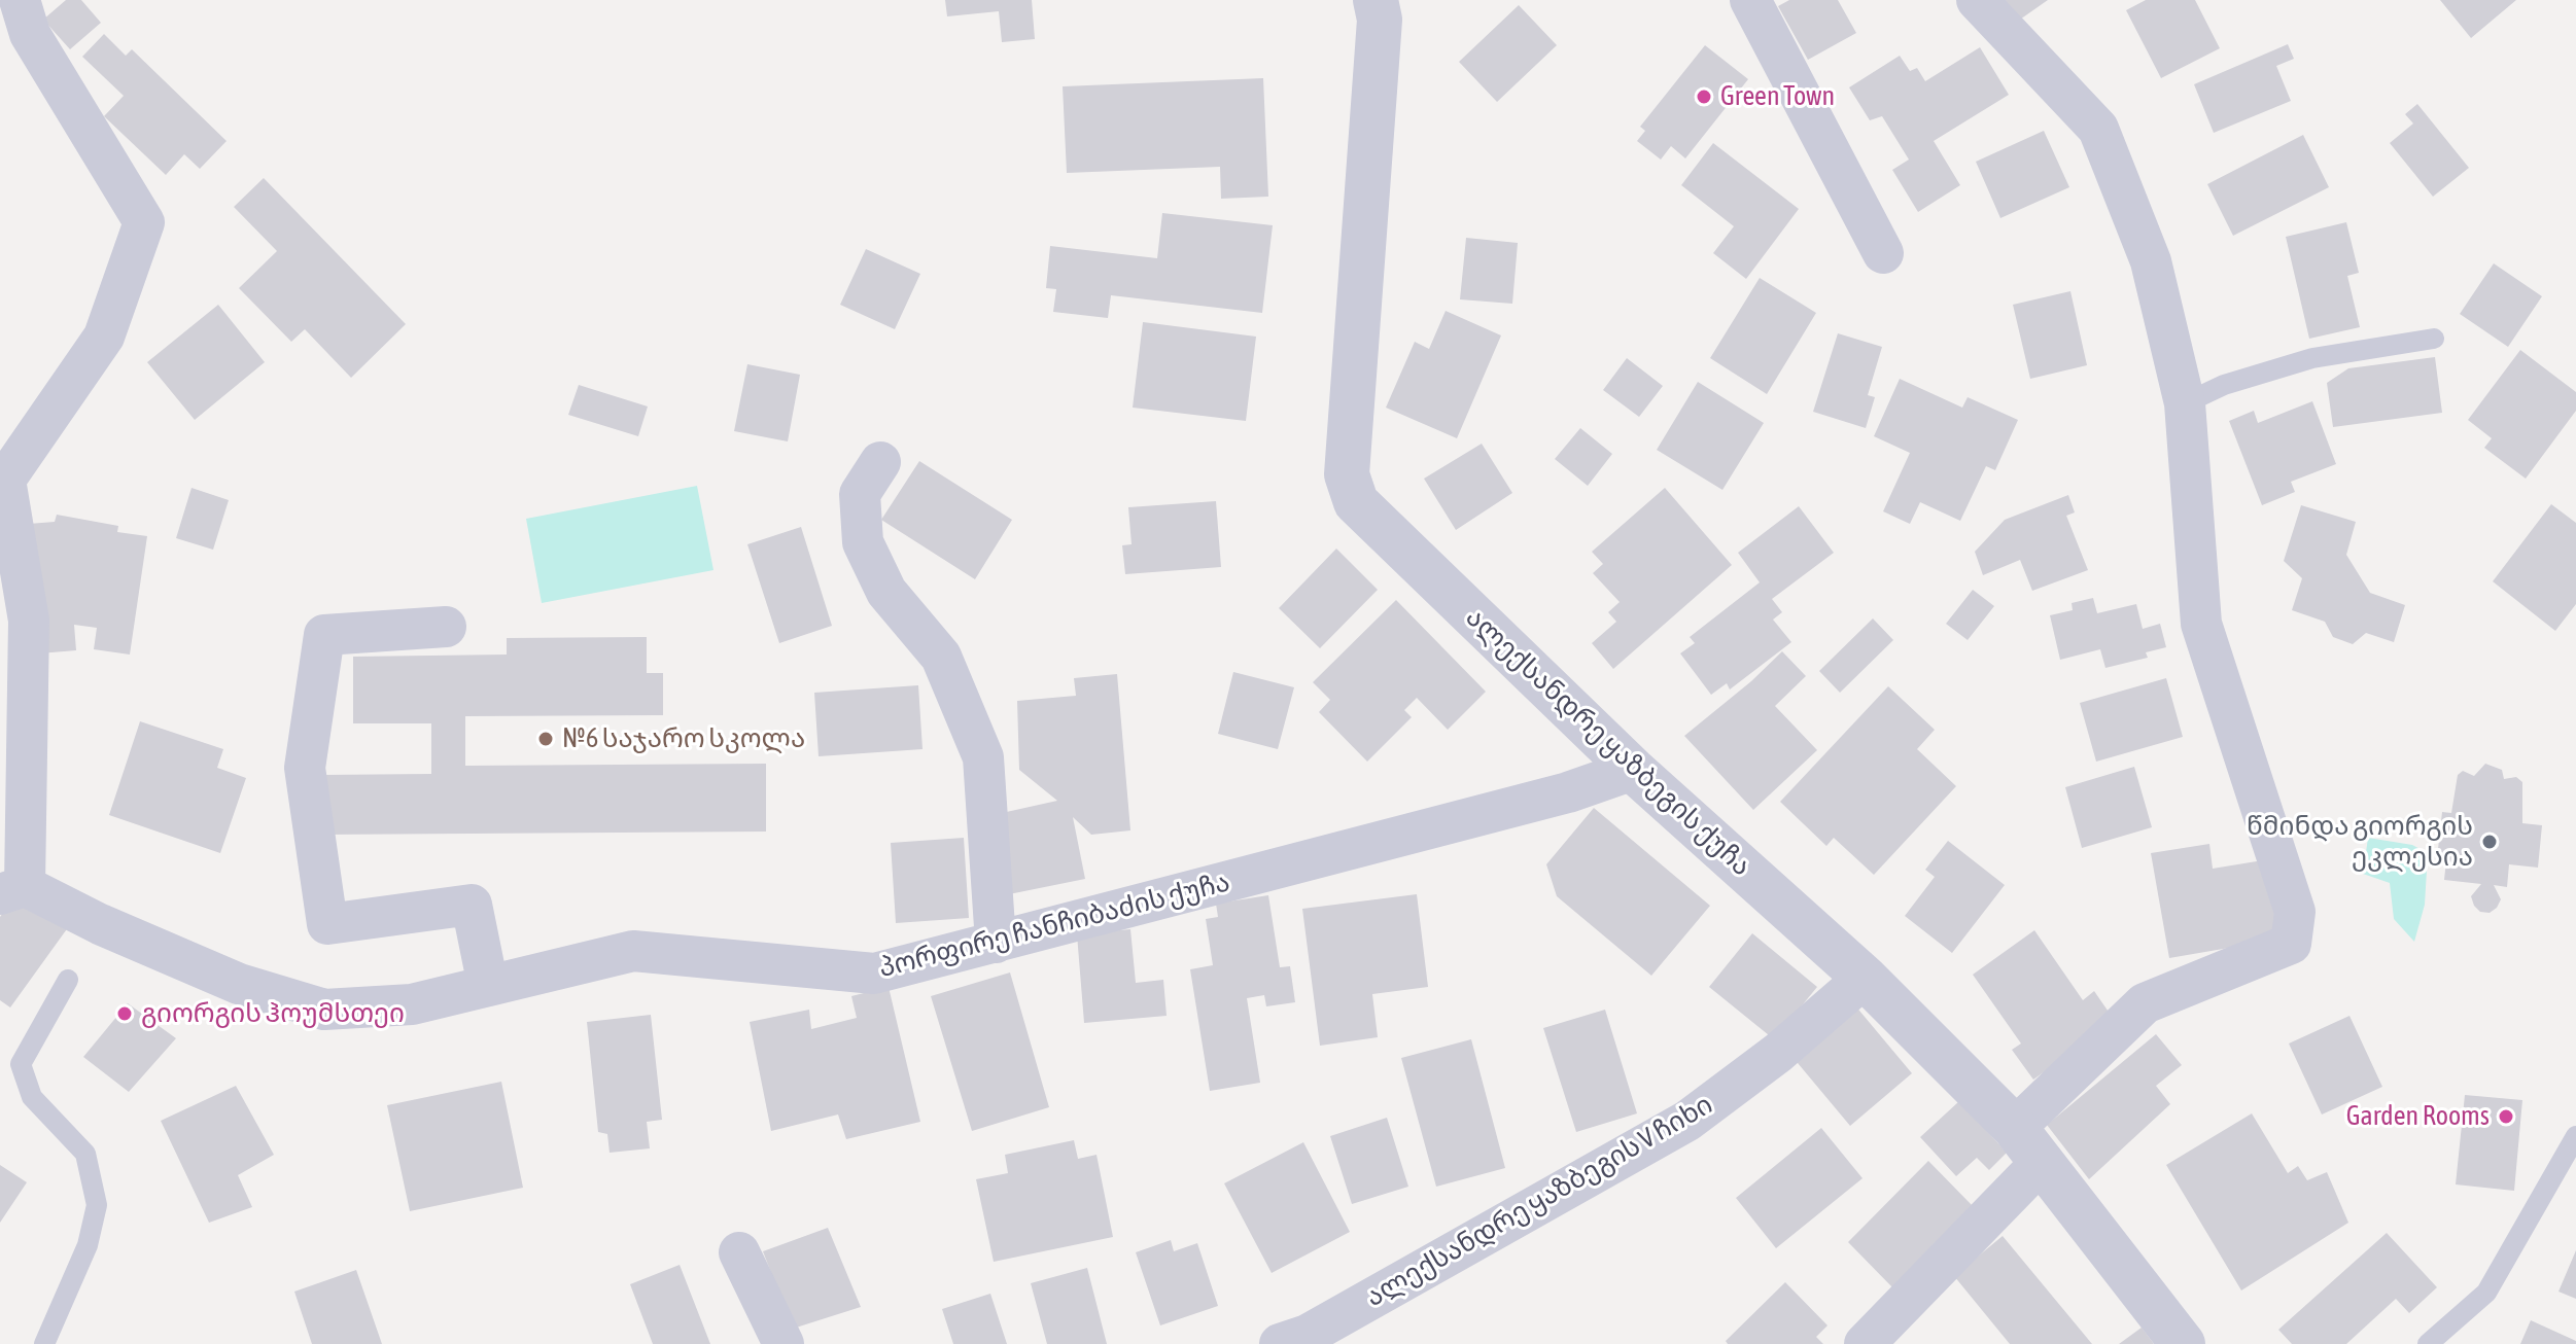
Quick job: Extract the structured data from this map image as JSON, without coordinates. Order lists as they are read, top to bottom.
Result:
{
  "streets": {
    "street": ["ალექსანდრე ყაზბეგის ქუჩა", "პორფირე ჩანჩიბაძის ქუჩა", "ალექსანდრე ყაზბეგის V ჩიხი"]
  },
  "crossings": [
    ["ალექსანდრე ყაზბეგის ქუჩა", "პორფირე ჩანჩიბაძის ქუჩა"],
    ["ალექსანდრე ყაზბეგის ქუჩა", "ალექსანდრე ყაზბეგის V ჩიხი"]
  ],
  "places": [
    "Green Town",
    "№6 საჯარო სკოლა",
    "წმინდა გიორგის ეკლესია",
    "გიორგის ჰოუმსთეი",
    "Garden Rooms"
  ]
}
